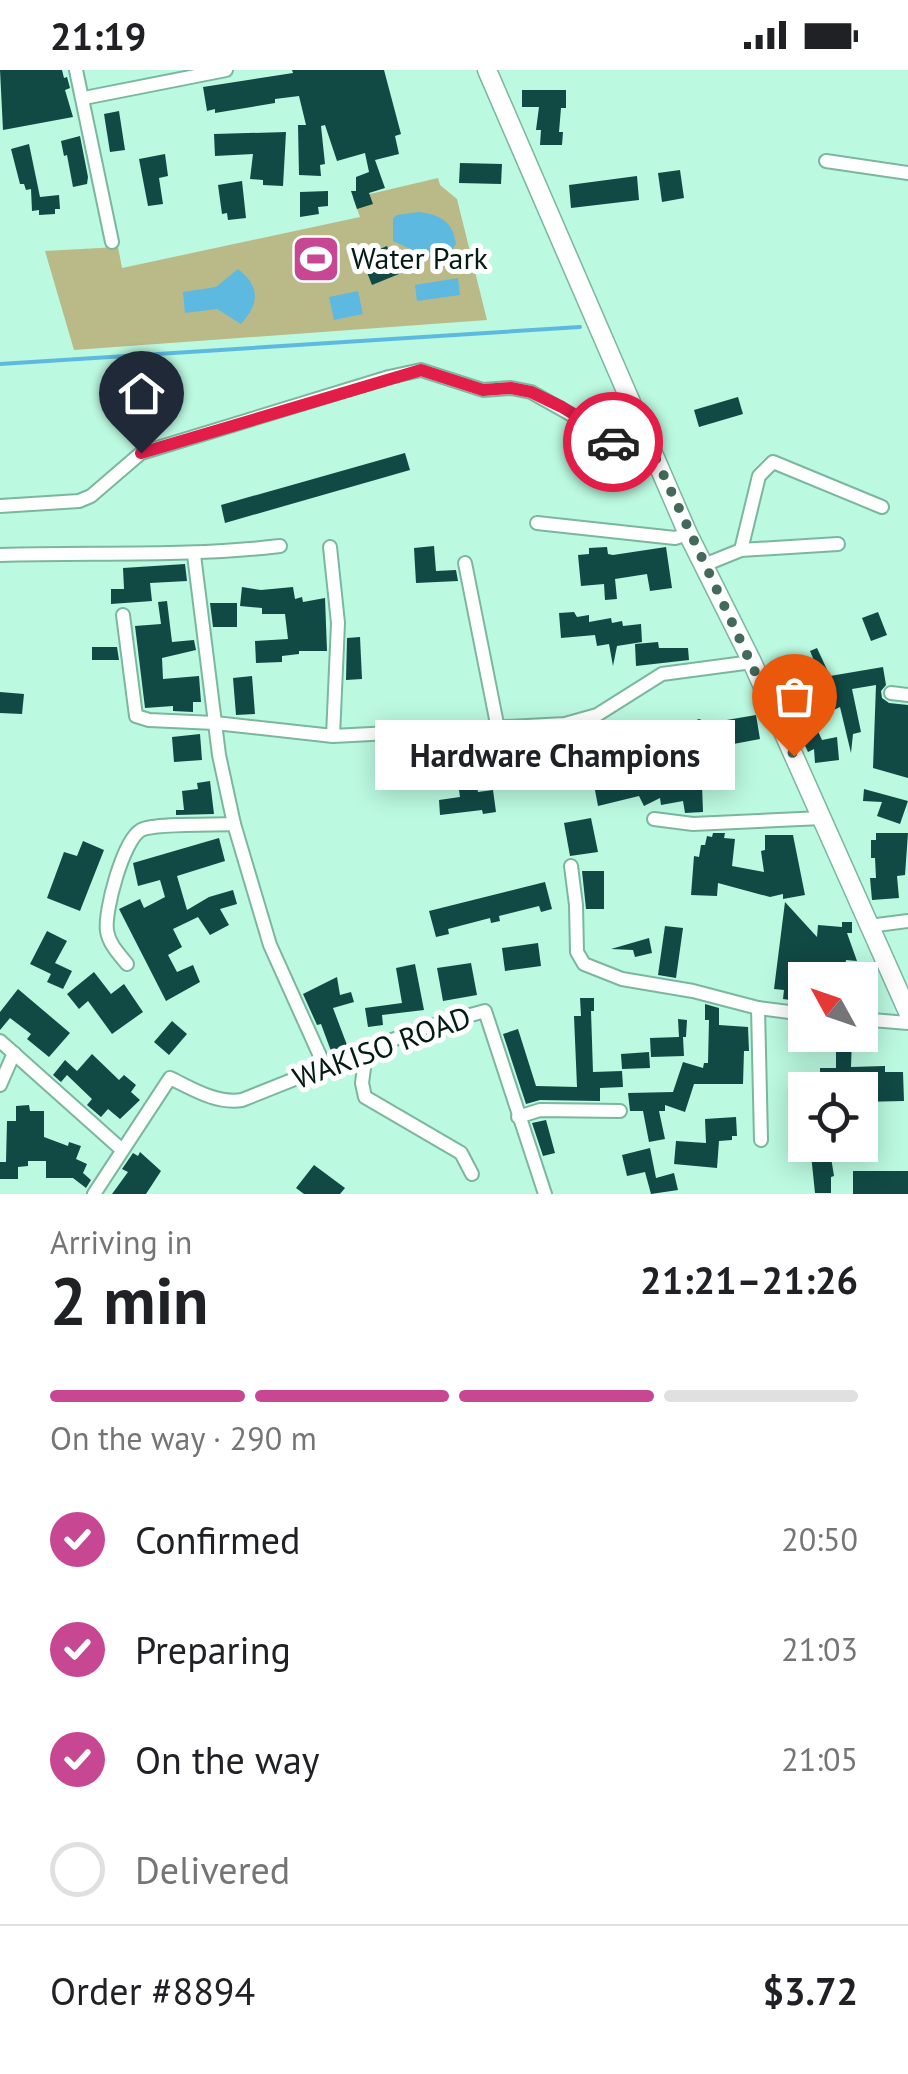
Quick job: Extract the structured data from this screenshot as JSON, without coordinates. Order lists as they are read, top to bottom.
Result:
{
  "streets": {
    "street": ["WAKISO ROAD"]
  },
  "places": {
    "sports": ["Water Park"],
    "other": ["Hardware Champions"]
  },
  "north": "top left",
  "page": {
    "status": "21:19",
    "bubble": "Hardware Champions",
    "heading": ["2 min", "Arriving in", "21:21–21:26"],
    "panel": ["Order #8894", "$3.72"],
    "bar": "On the way · 290 m",
    "list": [
      ["Confirmed", "20:50"],
      ["Preparing", "21:03"],
      ["On the way", "21:05"],
      "Delivered"
    ]
  }
}
